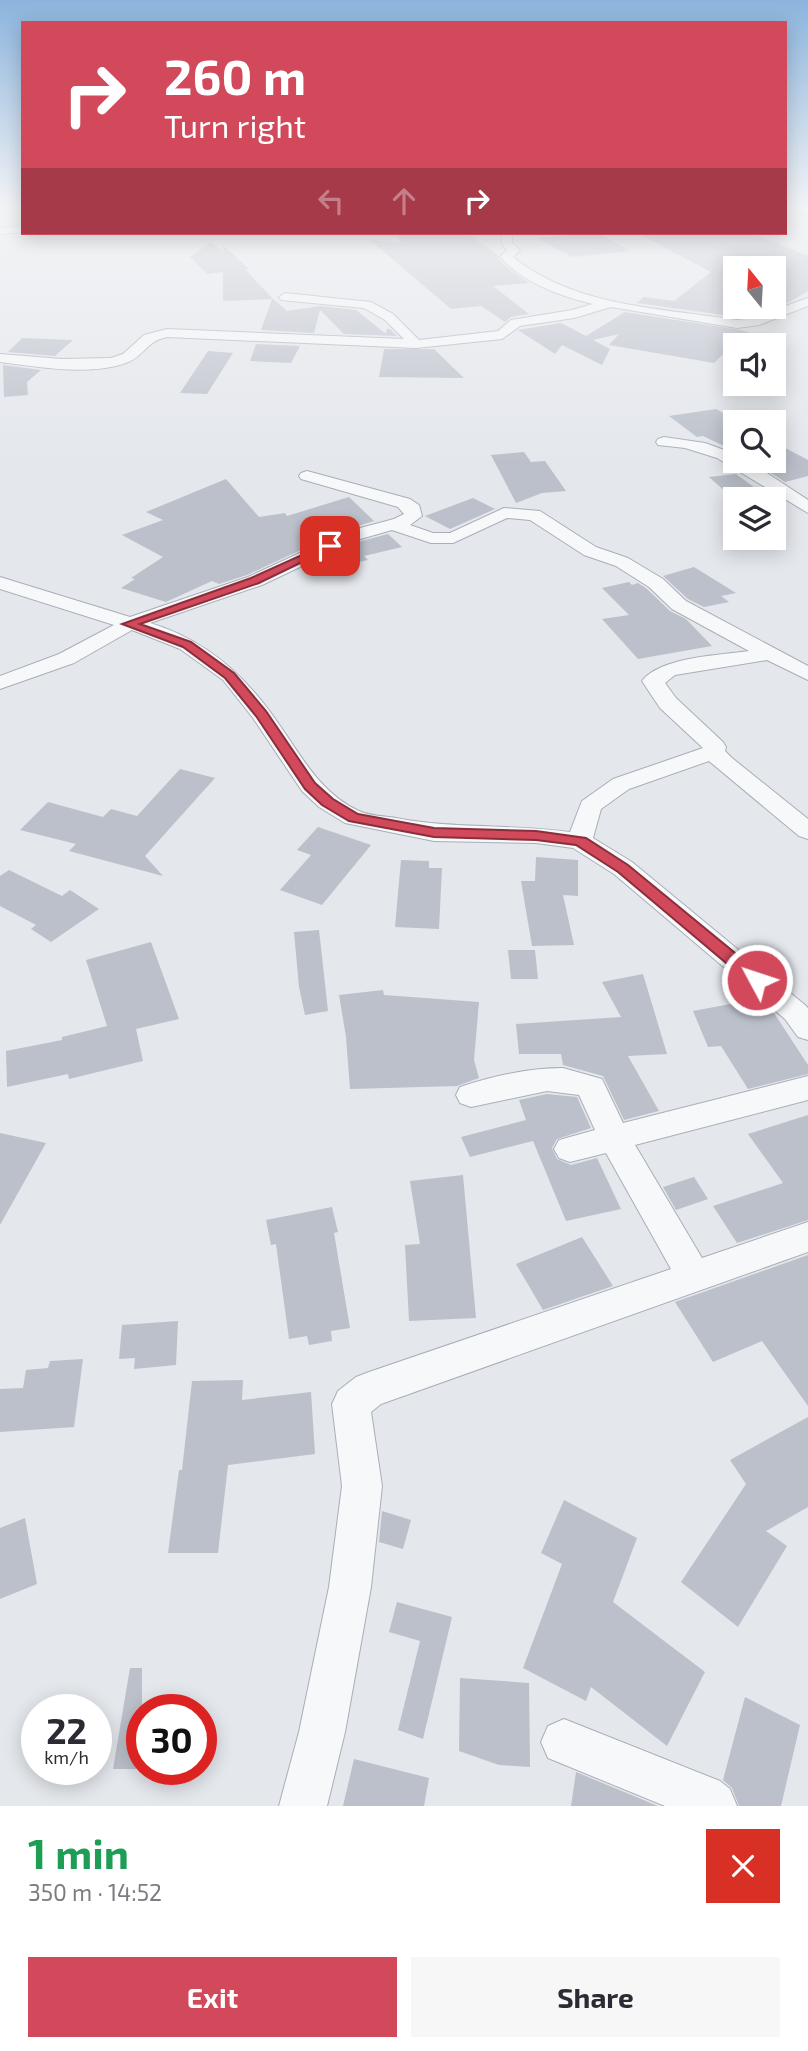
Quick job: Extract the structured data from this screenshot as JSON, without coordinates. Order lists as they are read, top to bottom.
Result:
{
  "north": "top",
  "page": {
    "turn": ["260 m", "Turn right"],
    "speed": "22 km/h",
    "limit": "30",
    "heading": ["1 min", "350 m · 14:52"],
    "buttons": ["Exit", "Share"]
  }
}
